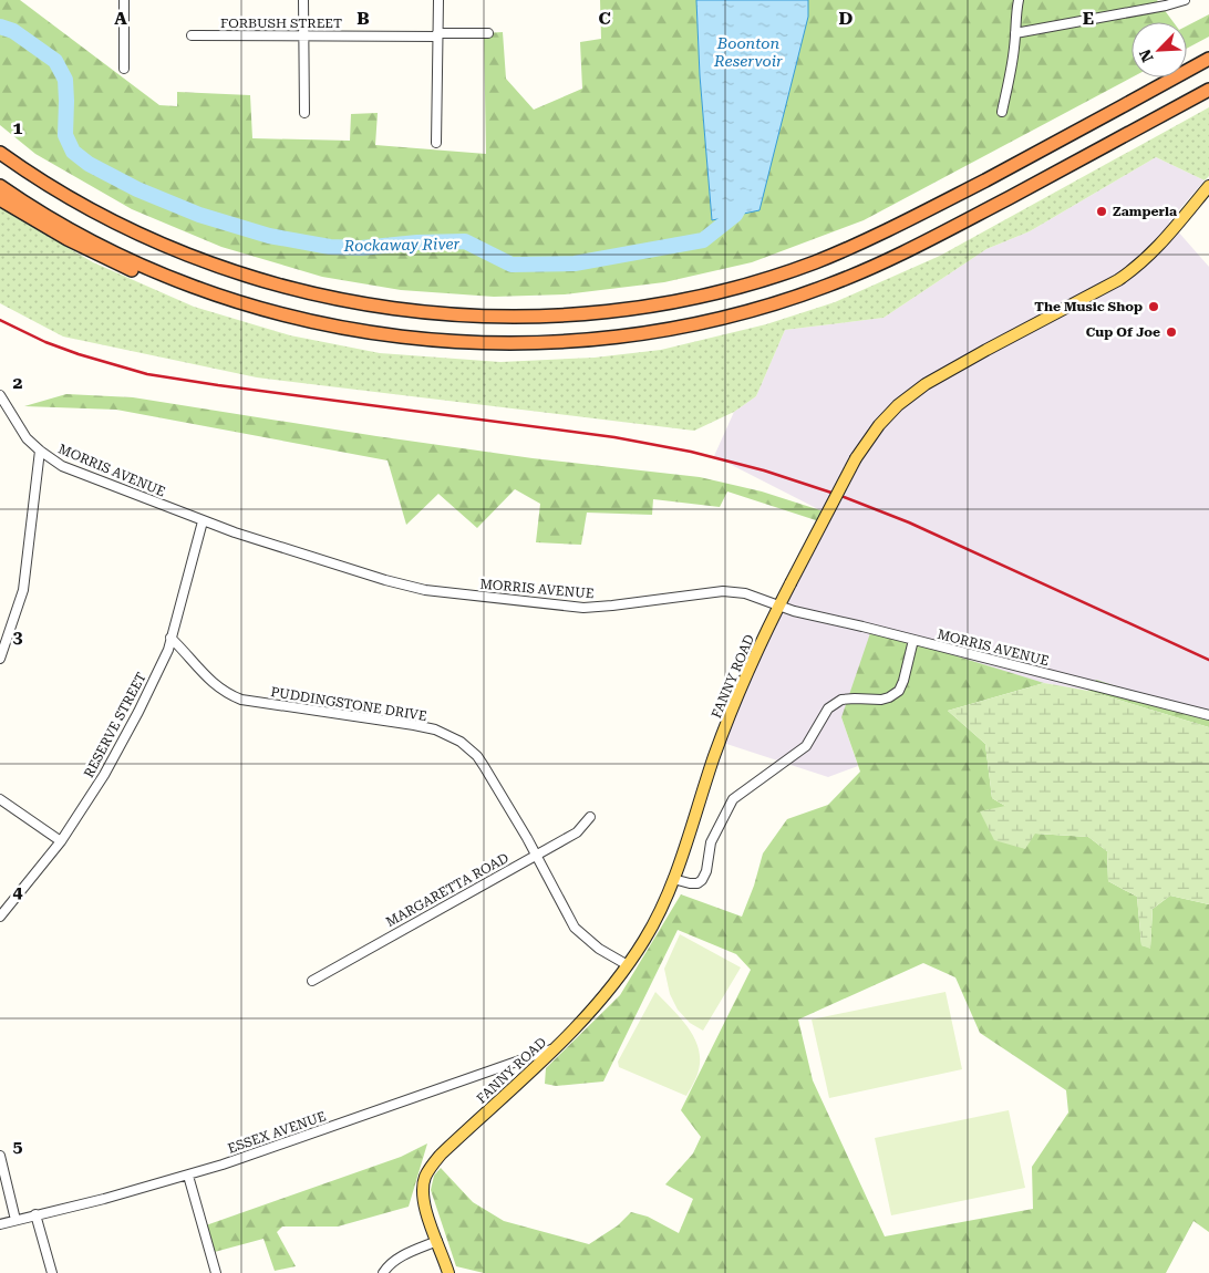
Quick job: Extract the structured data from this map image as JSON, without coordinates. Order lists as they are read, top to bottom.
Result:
{
  "streets": {
    "main road": ["FANNY ROAD"],
    "street": [
      "FORBUSH STREET",
      "MORRIS AVENUE",
      "PUDDINGSTONE DRIVE",
      "RESERVE STREET",
      "MARGARETTA ROAD",
      "ESSEX AVENUE"
    ]
  },
  "crossings": [
    ["MORRIS AVENUE", "FANNY ROAD"],
    ["MORRIS AVENUE", "RESERVE STREET"],
    ["FANNY ROAD", "PUDDINGSTONE DRIVE"],
    ["FANNY ROAD", "ESSEX AVENUE"],
    ["PUDDINGSTONE DRIVE", "RESERVE STREET"],
    ["PUDDINGSTONE DRIVE", "MARGARETTA ROAD"]
  ],
  "water": ["Boonton Reservoir", "Rockaway River"],
  "places": ["Zamperla", "The Music Shop", "Cup Of Joe"],
  "north": "bottom left",
  "grid": {
    "columns": [
      "A",
      "B",
      "C",
      "D",
      "E"
    ],
    "rows": [
      "1",
      "2",
      "3",
      "4",
      "5"
    ]
  }
}
